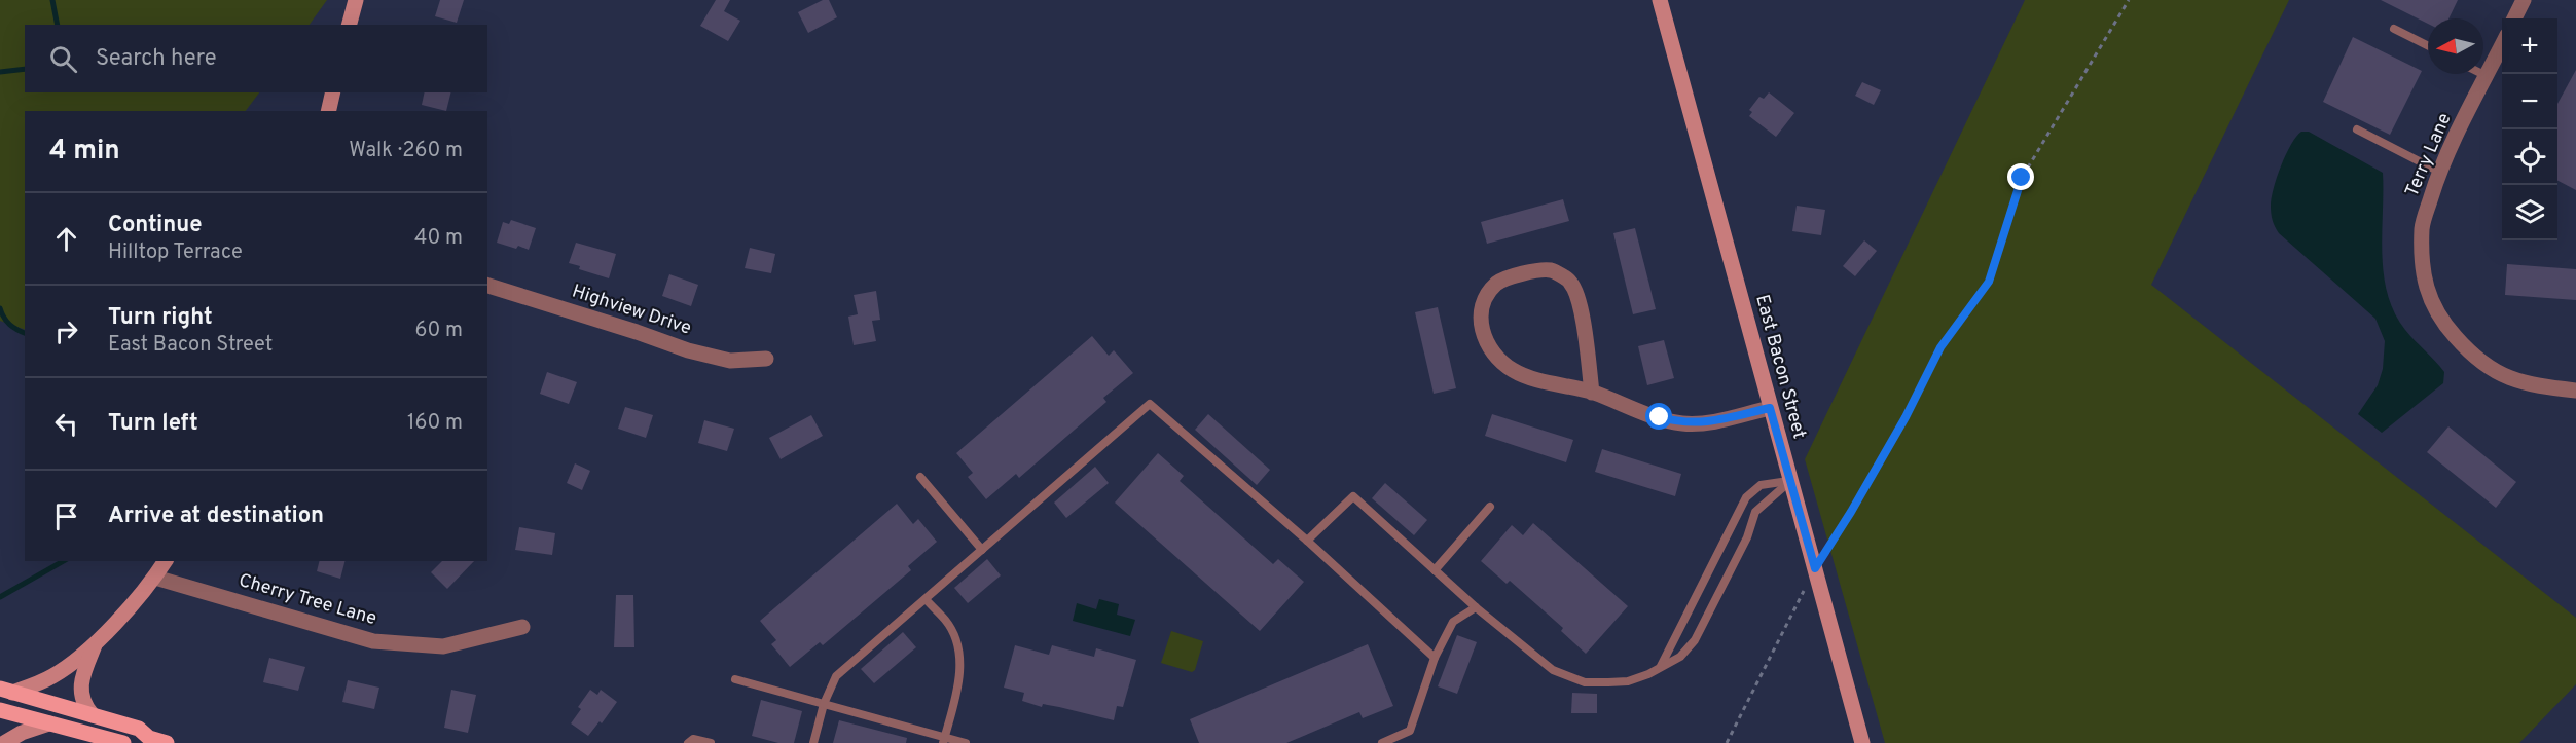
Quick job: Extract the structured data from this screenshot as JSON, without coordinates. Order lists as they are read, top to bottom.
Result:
{
  "streets": {
    "main road": ["East Bacon Street"],
    "street": ["Terry Lane", "Highview Drive", "Cherry Tree Lane"]
  },
  "north": "left",
  "page": {
    "map_buttons": ["+", "−"],
    "search": "Search here",
    "heading": ["4 min", "Walk · 260 m"],
    "list": [
      ["Continue", "Hilltop Terrace", "40 m"],
      ["Turn right", "East Bacon Street", "60 m"],
      ["Turn left", "160 m"],
      "Arrive at destination"
    ]
  }
}
